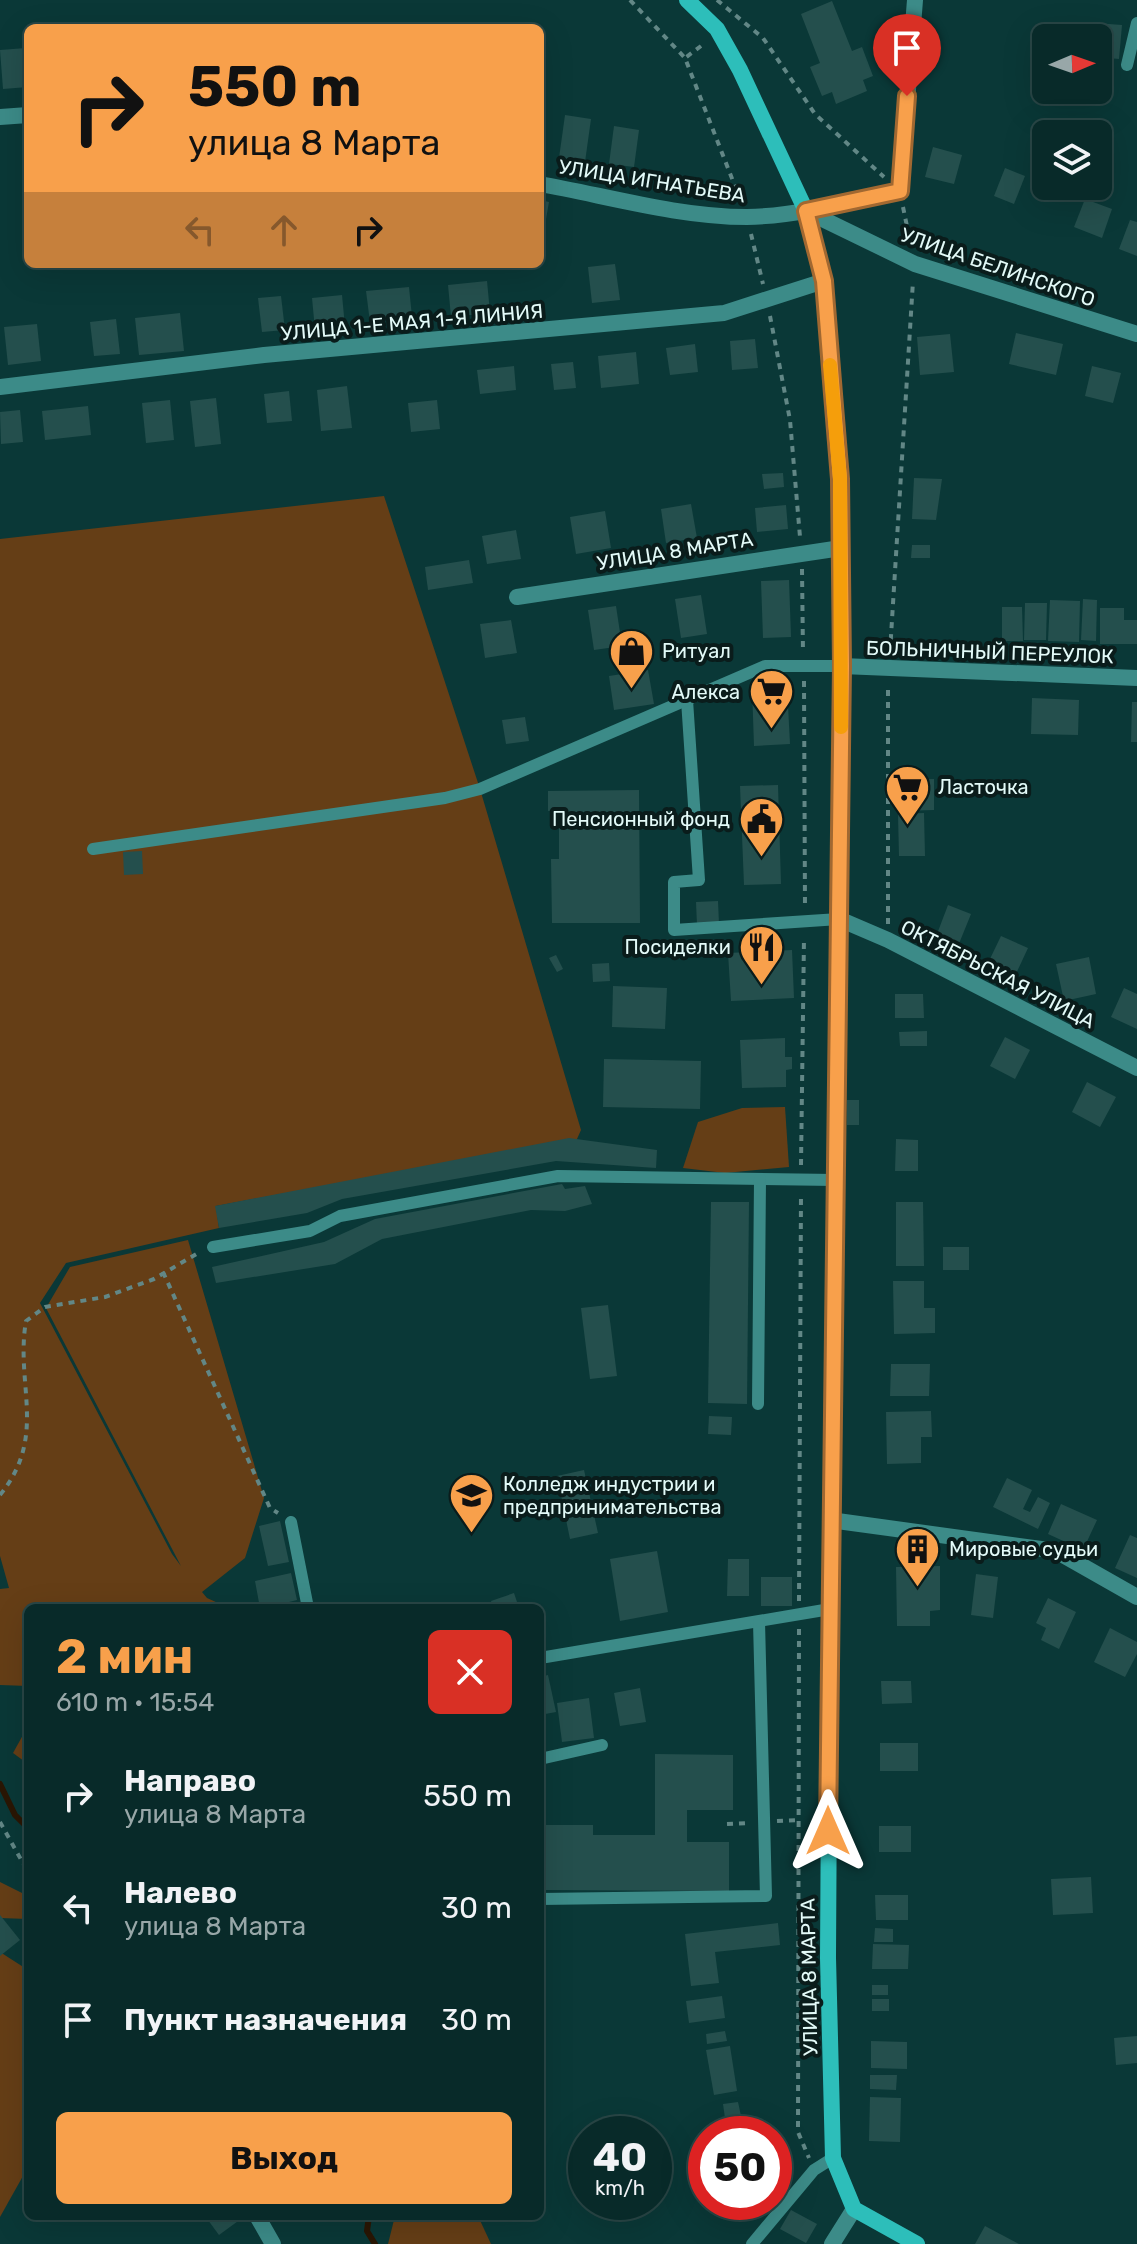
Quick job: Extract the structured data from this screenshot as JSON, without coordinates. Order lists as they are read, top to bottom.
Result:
{
  "streets": {
    "main road": ["УЛИЦА 8 МАРТА"],
    "street": [
      "УЛИЦА ИГНАТЬЕВА",
      "УЛИЦА БЕЛИНСКОГО",
      "УЛИЦА 1-Е МАЯ 1-Я ЛИНИЯ",
      "БОЛЬНИЧНЫЙ ПЕРЕУЛОК",
      "ОКТЯБРЬСКАЯ УЛИЦА"
    ]
  },
  "crossings": [
    ["УЛИЦА ИГНАТЬЕВА", "УЛИЦА БЕЛИНСКОГО"],
    ["УЛИЦА ИГНАТЬЕВА", "УЛИЦА 8 МАРТА"],
    ["УЛИЦА БЕЛИНСКОГО", "УЛИЦА 8 МАРТА"],
    ["УЛИЦА 1-Е МАЯ 1-Я ЛИНИЯ", "УЛИЦА 8 МАРТА"],
    ["УЛИЦА 8 МАРТА", "БОЛЬНИЧНЫЙ ПЕРЕУЛОК"],
    ["УЛИЦА 8 МАРТА", "ОКТЯБРЬСКАЯ УЛИЦА"]
  ],
  "places": {
    "shop": ["Ритуал"],
    "supermarket": ["Алекса", "Ласточка"],
    "public building": ["Пенсионный фонд"],
    "restaurant": ["Посиделки"],
    "school or university": ["Колледж индустрии и предпринимательства"],
    "building": ["Мировые судьи"]
  },
  "north": "right",
  "page": {
    "turn": ["550 m", "улица 8 Марта"],
    "heading": ["2 мин", "610 m · 15:54"],
    "list": [
      {
        "name": "Направо",
        "note": "улица 8 Марта",
        "value": "550 m"
      },
      {
        "name": "Налево",
        "note": "улица 8 Марта",
        "value": "30 m"
      },
      {
        "name": "Пункт назначения",
        "value": "30 m"
      }
    ],
    "buttons": "Выход",
    "speed": "40 km/h",
    "limit": "50"
  }
}
